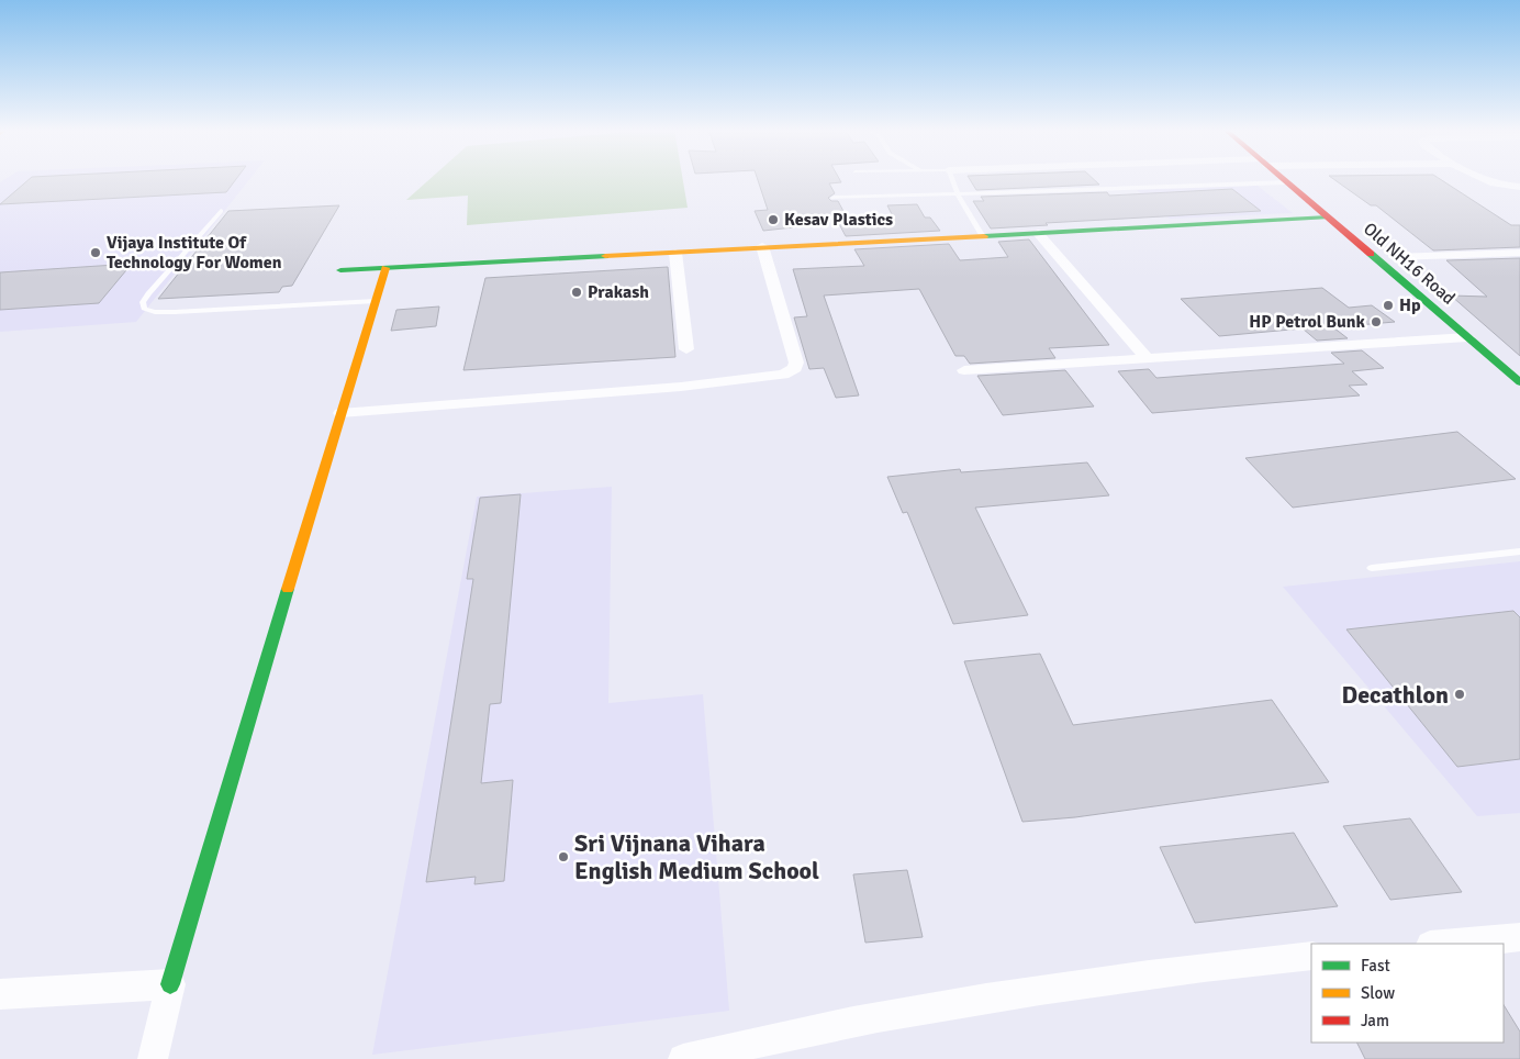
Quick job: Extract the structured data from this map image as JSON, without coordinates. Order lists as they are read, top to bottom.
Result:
{
  "streets": {
    "street": ["Old NH16 Road"]
  },
  "places": [
    "Kesav Plastics",
    "Vijaya Institute Of Technology For Women",
    "Prakash",
    "Hp",
    "HP Petrol Bunk",
    "Decathlon",
    "Sri Vijnana Vihara English Medium School"
  ],
  "legend": ["Fast", "Slow", "Jam"]
}
